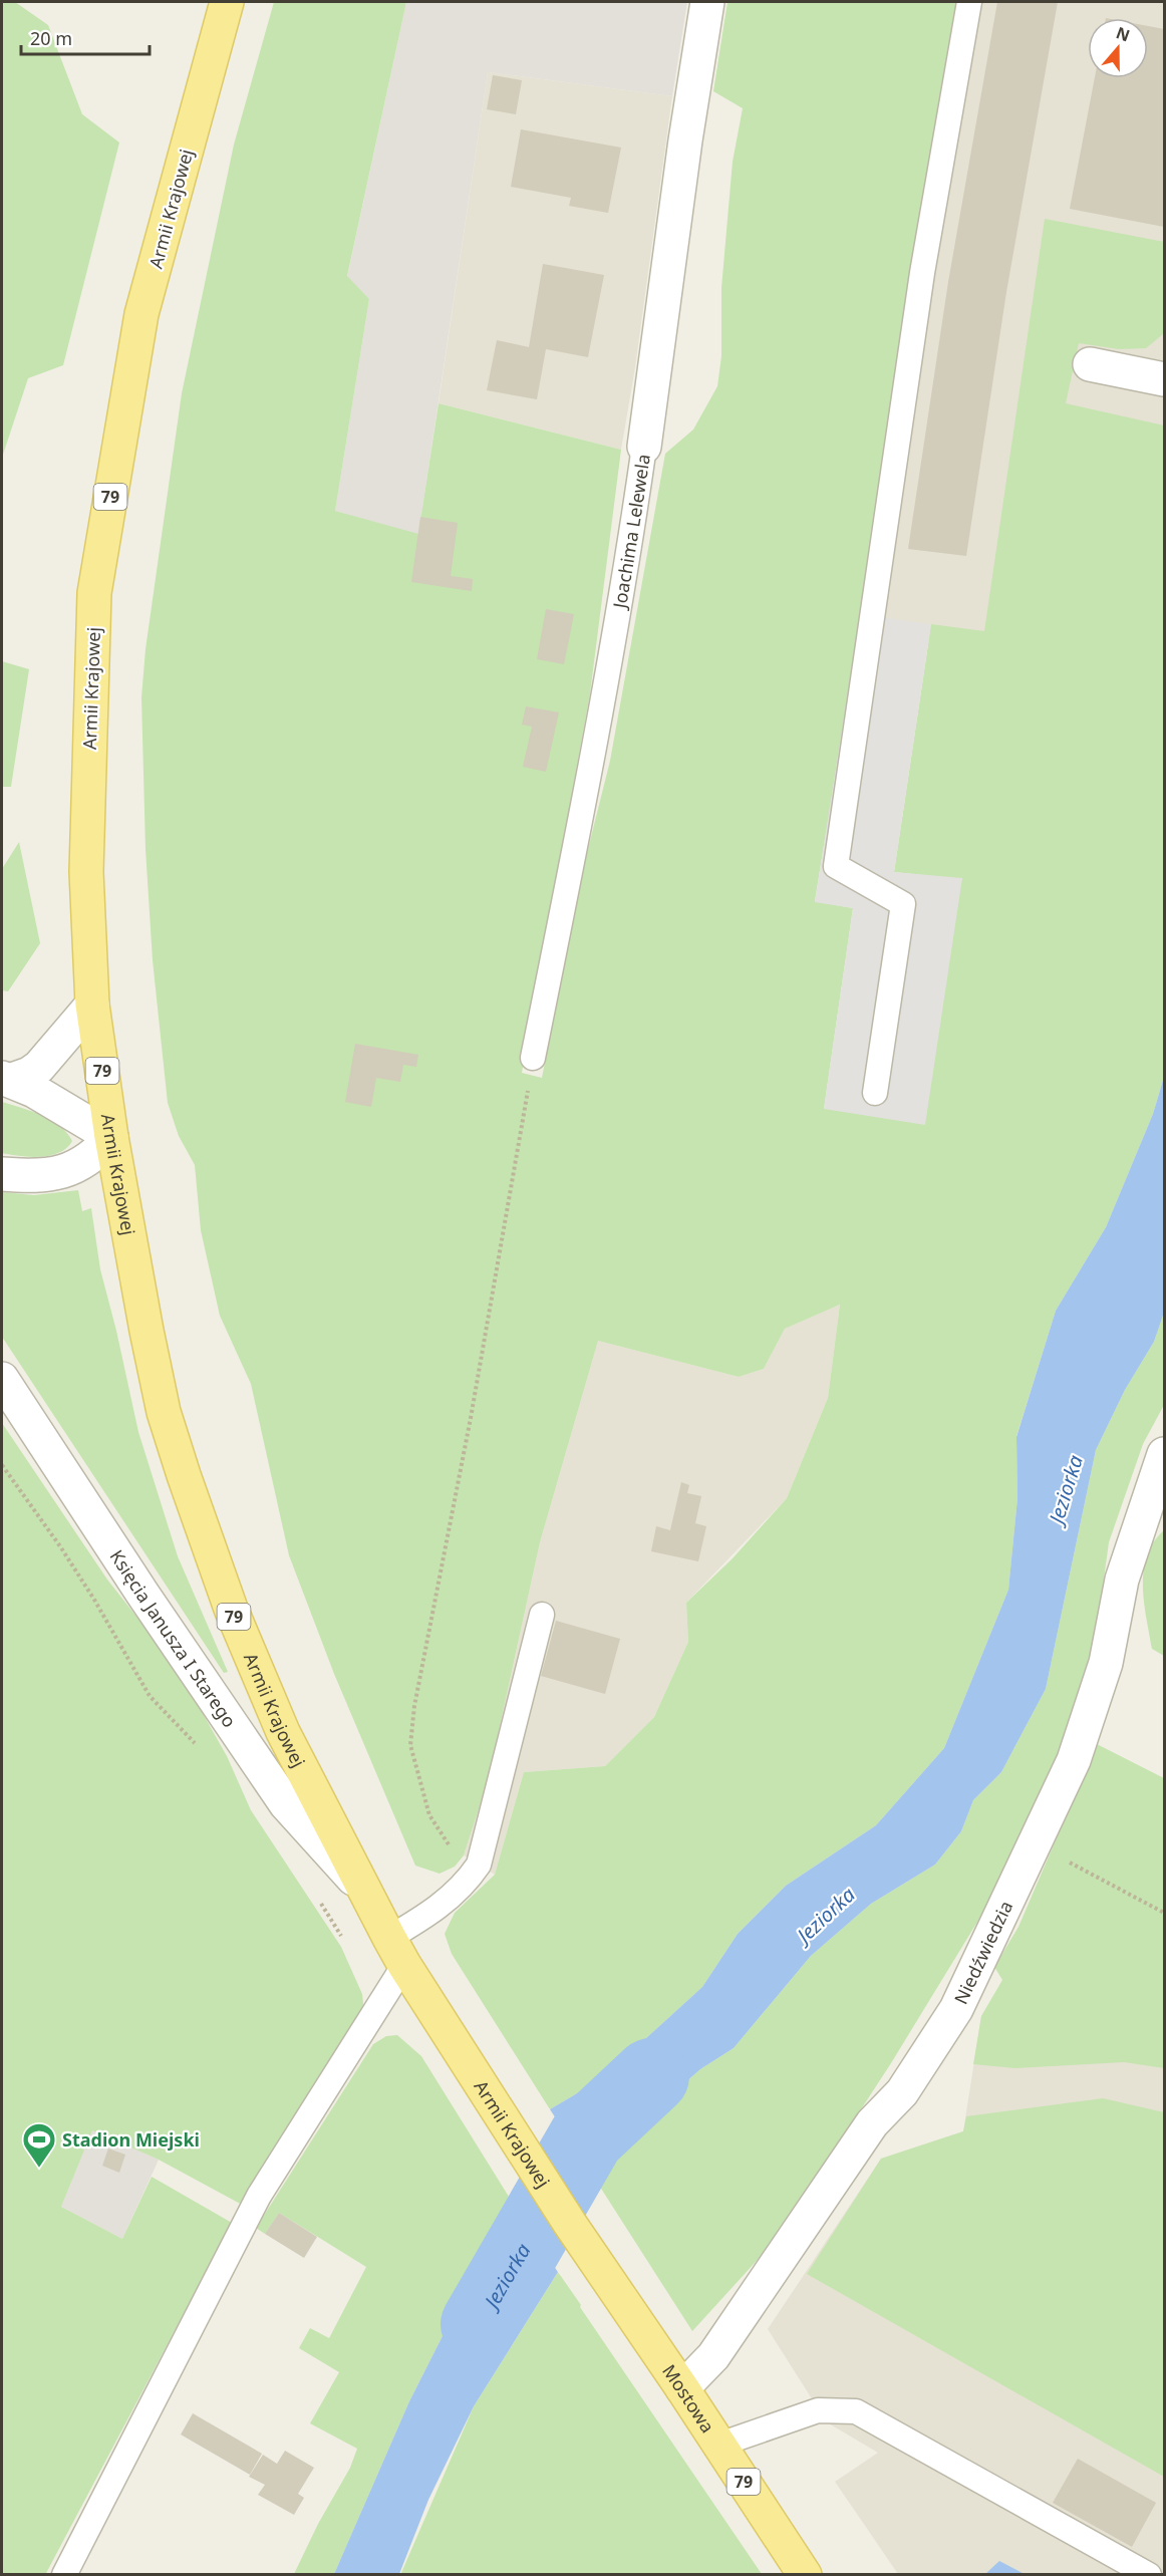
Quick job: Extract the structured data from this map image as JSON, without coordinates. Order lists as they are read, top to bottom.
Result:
{
  "streets": {
    "main road": ["Armii Krajowej", "79", "Mostowa"],
    "street": ["Joachima Lelewela", "Księcia Janusza I Starego", "Niedźwiedzia"]
  },
  "crossings": [
    ["Armii Krajowej", "Księcia Janusza I Starego"],
    ["Armii Krajowej", "Mostowa"],
    ["Niedźwiedzia", "Mostowa"]
  ],
  "water": ["Jeziorka"],
  "places": {
    "sports": ["Stadion Miejski"]
  },
  "scale_bar": "20 m",
  "north": "top"
}
